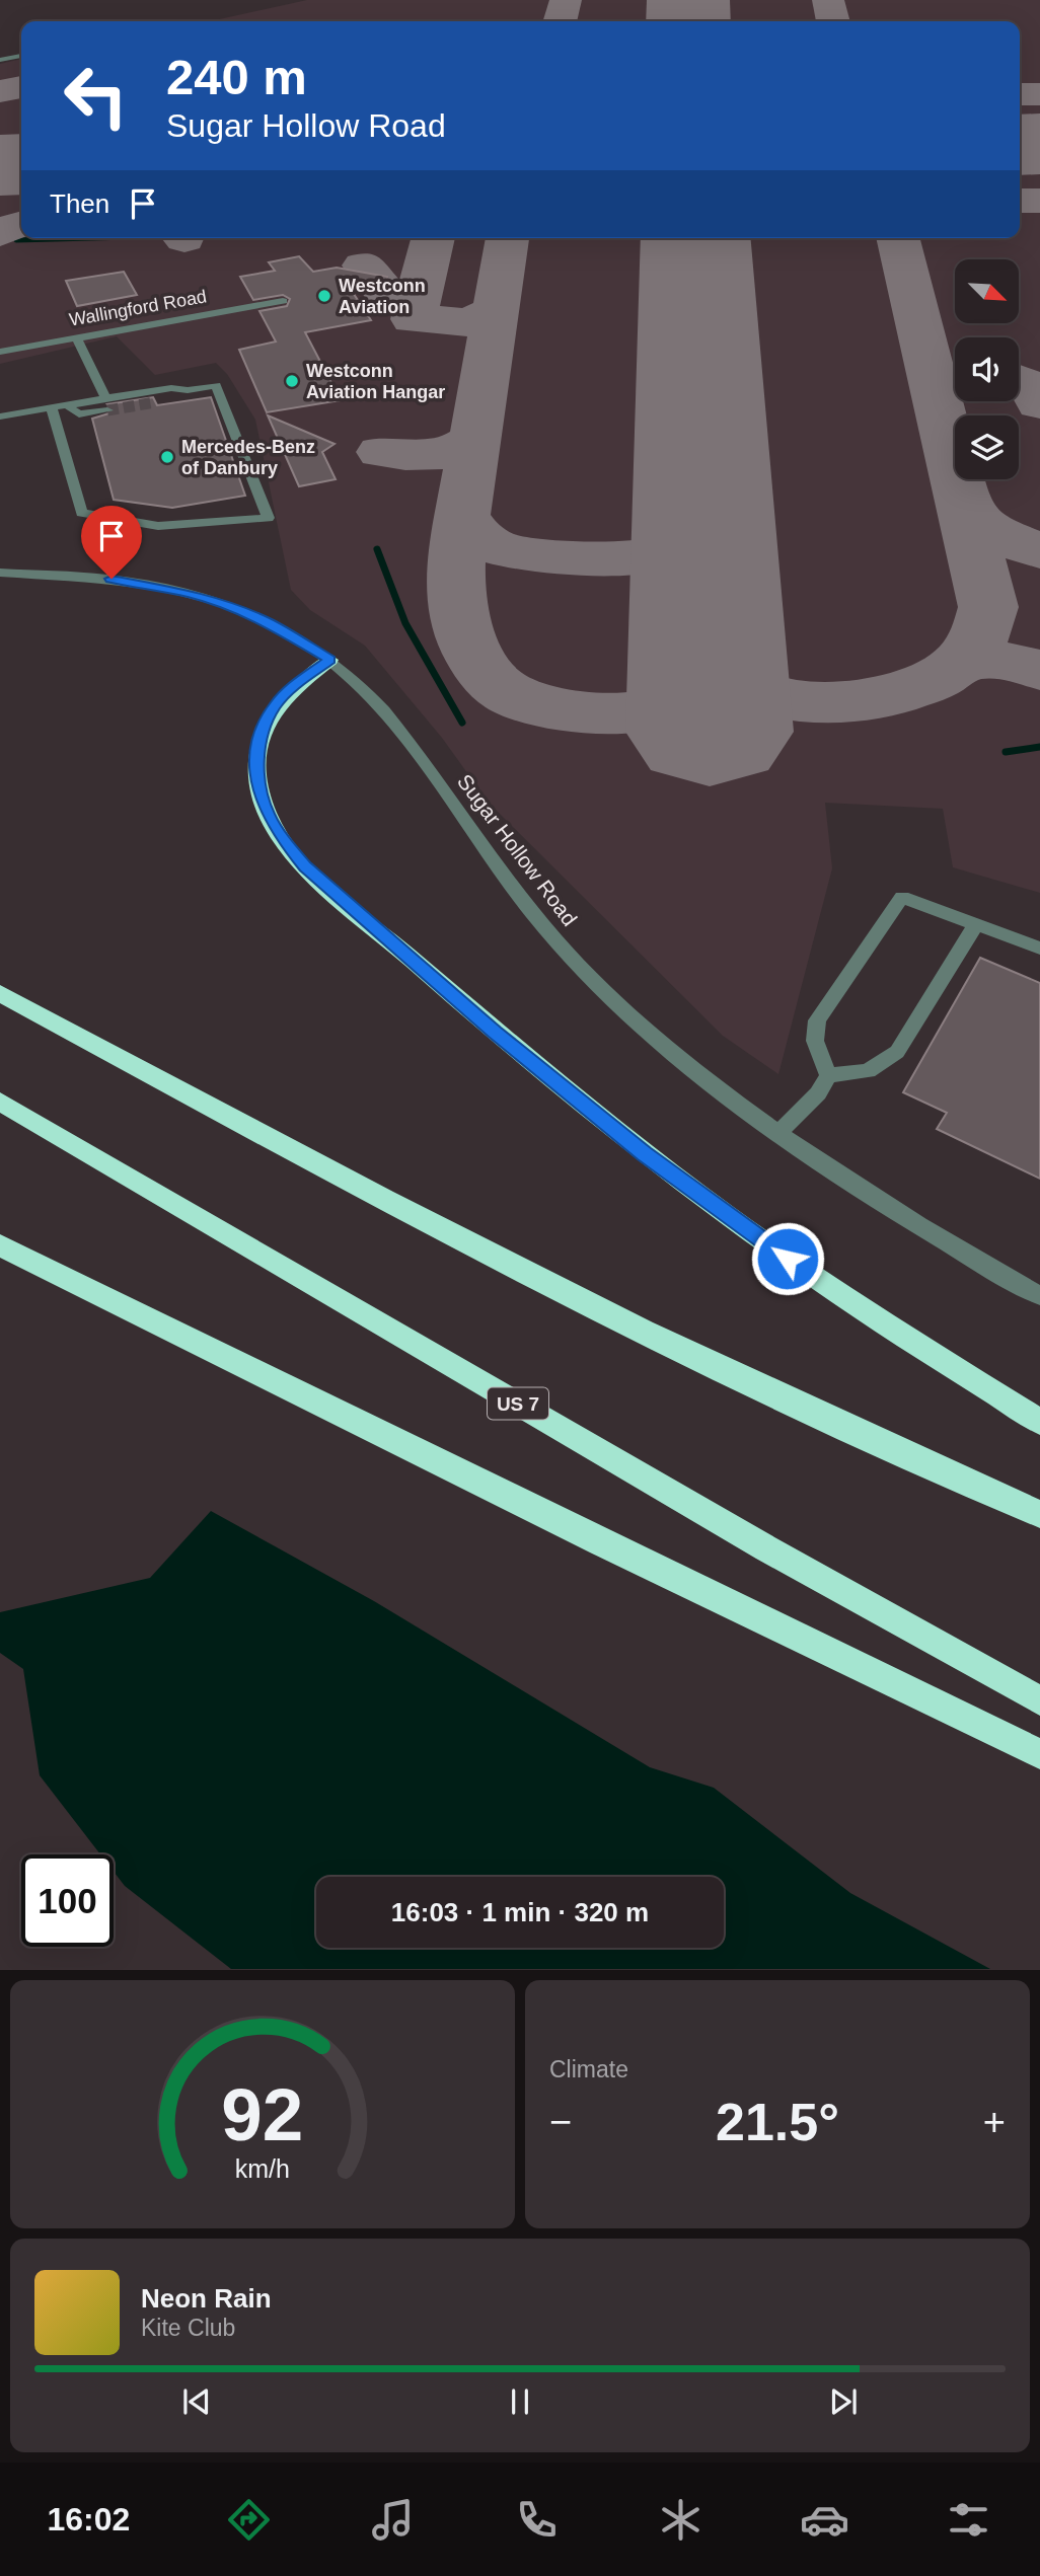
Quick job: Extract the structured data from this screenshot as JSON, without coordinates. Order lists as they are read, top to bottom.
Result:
{
  "streets": {
    "highway": ["US 7"],
    "street": ["Wallingford Road", "Sugar Hollow Road"]
  },
  "places": ["Westconn Aviation", "Westconn Aviation Hangar", "Mercedes-Benz of Danbury"],
  "north": "bottom right",
  "page": {
    "turn": ["240 m", "Sugar Hollow Road"],
    "then": "Then",
    "limit": "100",
    "trip": "16:03 · 1 min · 320 m",
    "tile": "Climate",
    "heat": ["−", "21.5°", "+"],
    "song": ["Neon Rain", "Kite Club"],
    "tabs": "16:02",
    "gauge": ["92", "km/h"]
  }
}
